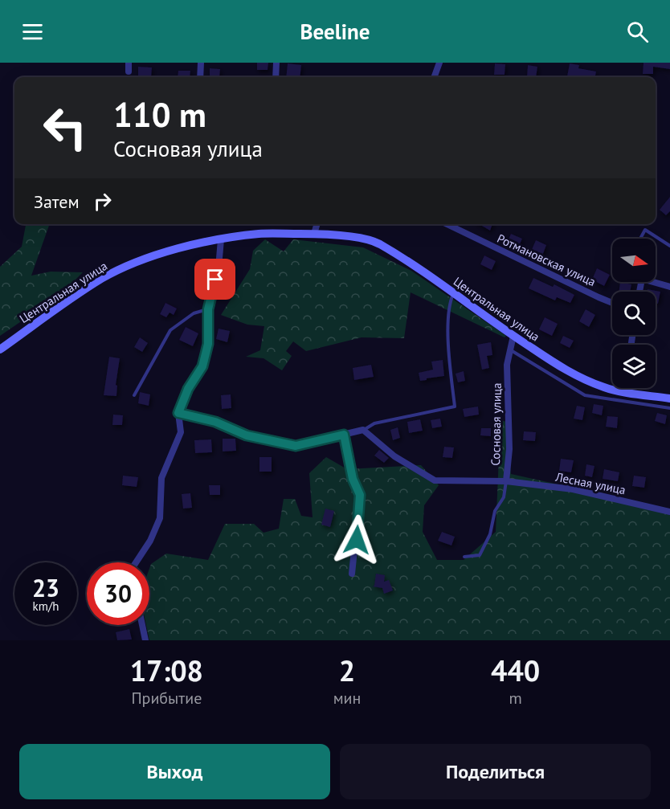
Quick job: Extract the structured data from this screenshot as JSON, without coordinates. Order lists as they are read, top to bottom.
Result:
{
  "streets": {
    "street": [
      "Ротмановская улица",
      "Центральная улица",
      "Сосновая улица",
      "Лесная улица"
    ]
  },
  "crossings": [
    ["Центральная улица", "Сосновая улица"],
    ["Сосновая улица", "Лесная улица"]
  ],
  "north": "right",
  "page": {
    "header": "Beeline",
    "turn": ["110 m", "Сосновая улица"],
    "then": "Затем",
    "speed": "23 km/h",
    "limit": "30",
    "eta": [
      "17:08",
      "Прибытие",
      "2",
      "мин",
      "440",
      "m"
    ],
    "buttons": ["Выход", "Поделиться"]
  }
}
